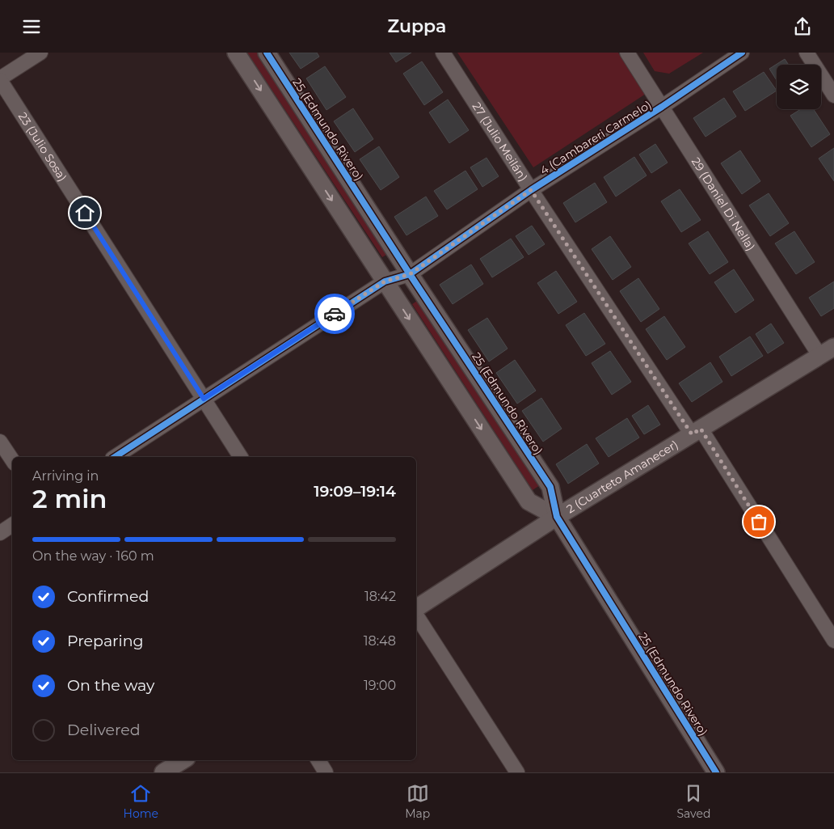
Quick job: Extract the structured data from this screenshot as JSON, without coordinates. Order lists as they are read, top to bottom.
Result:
{
  "streets": {
    "street": [
      "25 (Edmundo Rivero)",
      "4 (Cambareri Carmelo)",
      "27 (Julio Meilán)",
      "23 (Julio Sosa)",
      "29 (Daniel Di Nella)",
      "2 (Cuarteto Amanecer)"
    ]
  },
  "crossings": [
    ["25 (Edmundo Rivero)", "4 (Cambareri Carmelo)"],
    ["25 (Edmundo Rivero)", "2 (Cuarteto Amanecer)"],
    ["4 (Cambareri Carmelo)", "27 (Julio Meilán)"],
    ["4 (Cambareri Carmelo)", "23 (Julio Sosa)"],
    ["4 (Cambareri Carmelo)", "29 (Daniel Di Nella)"],
    ["27 (Julio Meilán)", "2 (Cuarteto Amanecer)"],
    ["29 (Daniel Di Nella)", "2 (Cuarteto Amanecer)"]
  ],
  "page": {
    "header": "Zuppa",
    "heading": ["2 min", "Arriving in", "19:09–19:14"],
    "bar": "On the way · 160 m",
    "list": [
      ["Confirmed", "18:42"],
      ["Preparing", "18:48"],
      ["On the way", "19:00"],
      "Delivered"
    ],
    "tabs": ["Home", "Map", "Saved"]
  }
}
